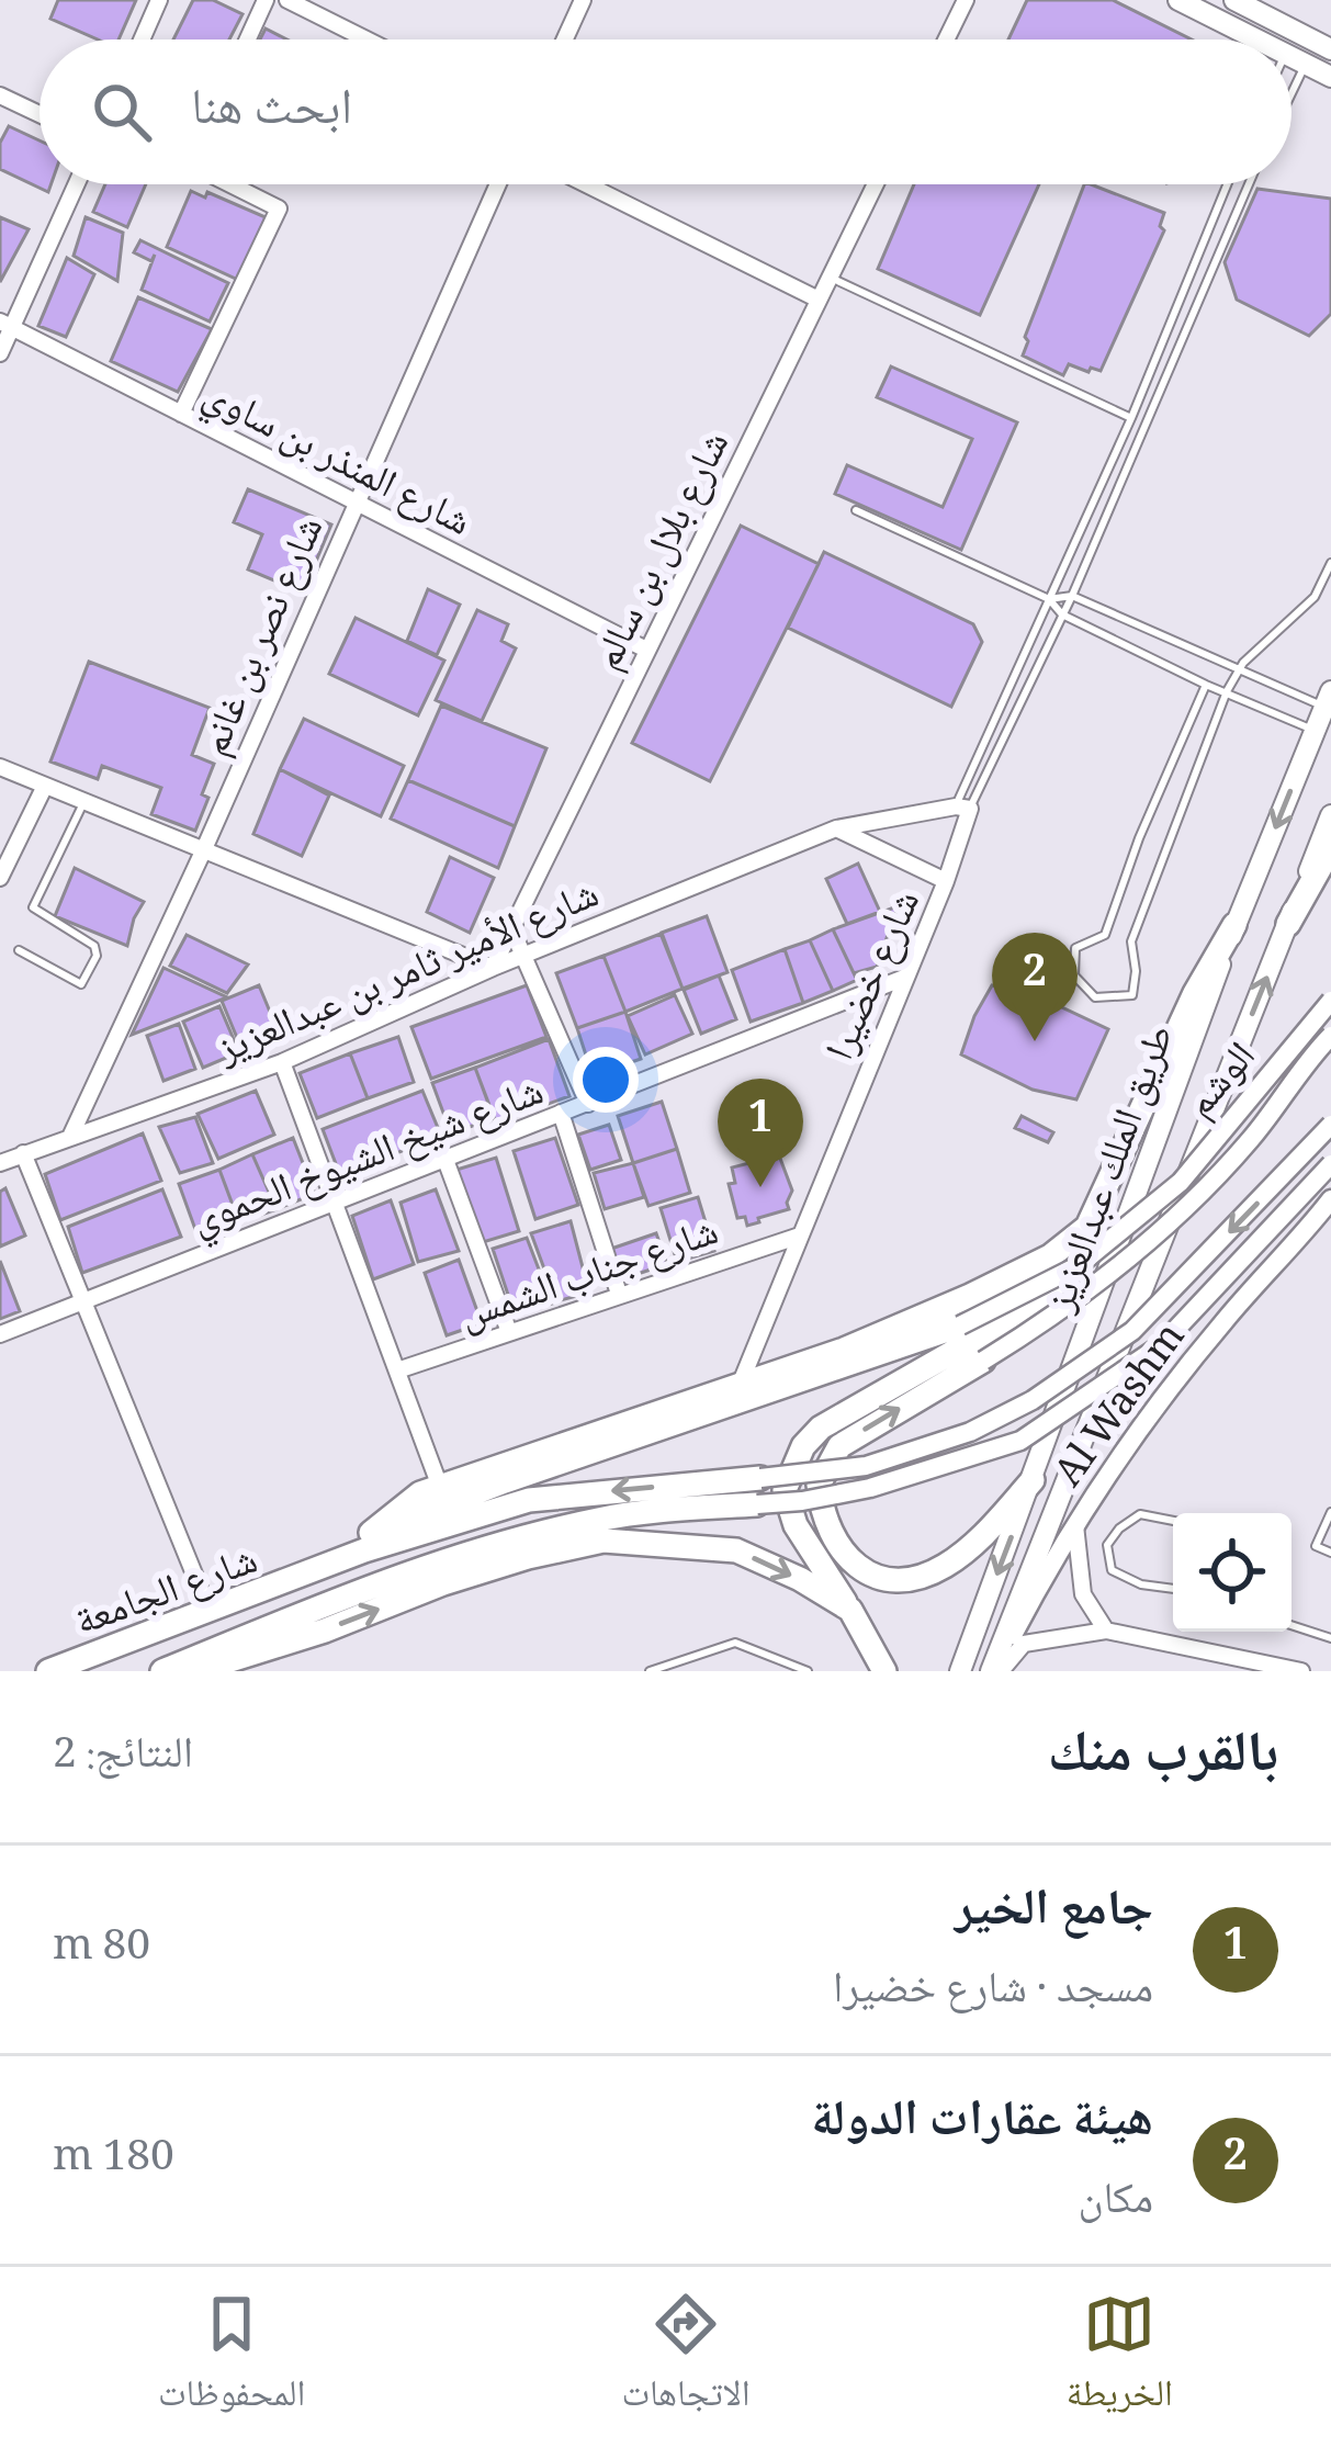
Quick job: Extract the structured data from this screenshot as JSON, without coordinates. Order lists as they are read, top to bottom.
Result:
{
  "streets": {
    "main road": ["طريق الملك عبدالعزيز", "شارع الجامعة"],
    "street": [
      "شارع المنذر بن ساوي",
      "شارع بلال بن سالم",
      "شارع نصر بن غانم",
      "شارع الأمير ثامر بن عبدالعزيز",
      "شارع خضيرا",
      "الوشم",
      "شارع شيخ الشيوخ الحموي",
      "شارع جناب الشمس",
      "Al Washm"
    ]
  },
  "crossings": [
    ["شارع المنذر بن ساوي", "شارع بلال بن سالم"],
    ["شارع المنذر بن ساوي", "شارع نصر بن غانم"],
    ["شارع بلال بن سالم", "شارع الأمير ثامر بن عبدالعزيز"],
    ["شارع نصر بن غانم", "شارع الأمير ثامر بن عبدالعزيز"],
    ["شارع الأمير ثامر بن عبدالعزيز", "شارع خضيرا"],
    ["شارع خضيرا", "شارع شيخ الشيوخ الحموي"],
    ["شارع خضيرا", "شارع جناب الشمس"],
    ["طريق الملك عبدالعزيز", "Al Washm"]
  ],
  "page": {
    "search": "ابحث هنا",
    "pins": ["2", "1"],
    "heading": ["بالقرب منك", "النتائج: 2"],
    "list": [
      {
        "mark": "1",
        "name": "جامع الخير",
        "note": "مسجد · شارع خضيرا",
        "value": "80 m"
      },
      {
        "mark": "2",
        "name": "هيئة عقارات الدولة",
        "note": "مكان",
        "value": "180 m"
      }
    ],
    "nav": ["الخريطة", "الاتجاهات", "المحفوظات"]
  }
}
